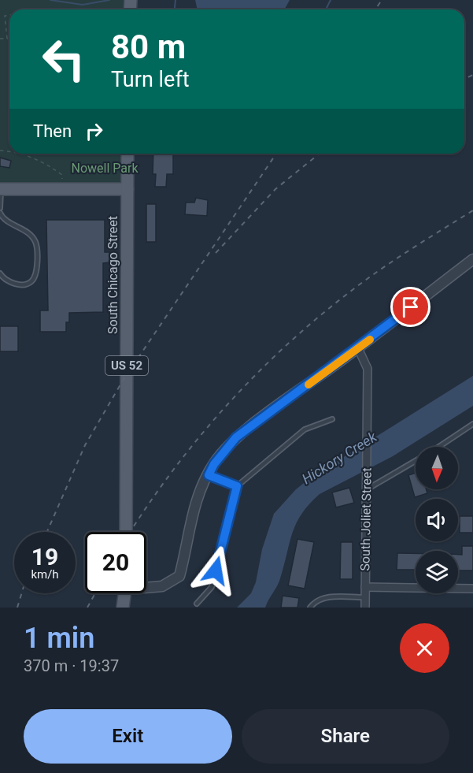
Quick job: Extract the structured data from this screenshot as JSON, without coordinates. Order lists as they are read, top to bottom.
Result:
{
  "streets": {
    "main road": ["South Chicago Street", "US 52"],
    "street": ["South Joliet Street"]
  },
  "water": ["Hickory Creek"],
  "parks": ["Nowell Park"],
  "north": "bottom",
  "page": {
    "turn": ["80 m", "Turn left"],
    "then": "Then",
    "speed": "19 km/h",
    "limit": "20",
    "heading": ["1 min", "370 m · 19:37"],
    "buttons": ["Exit", "Share"]
  }
}
